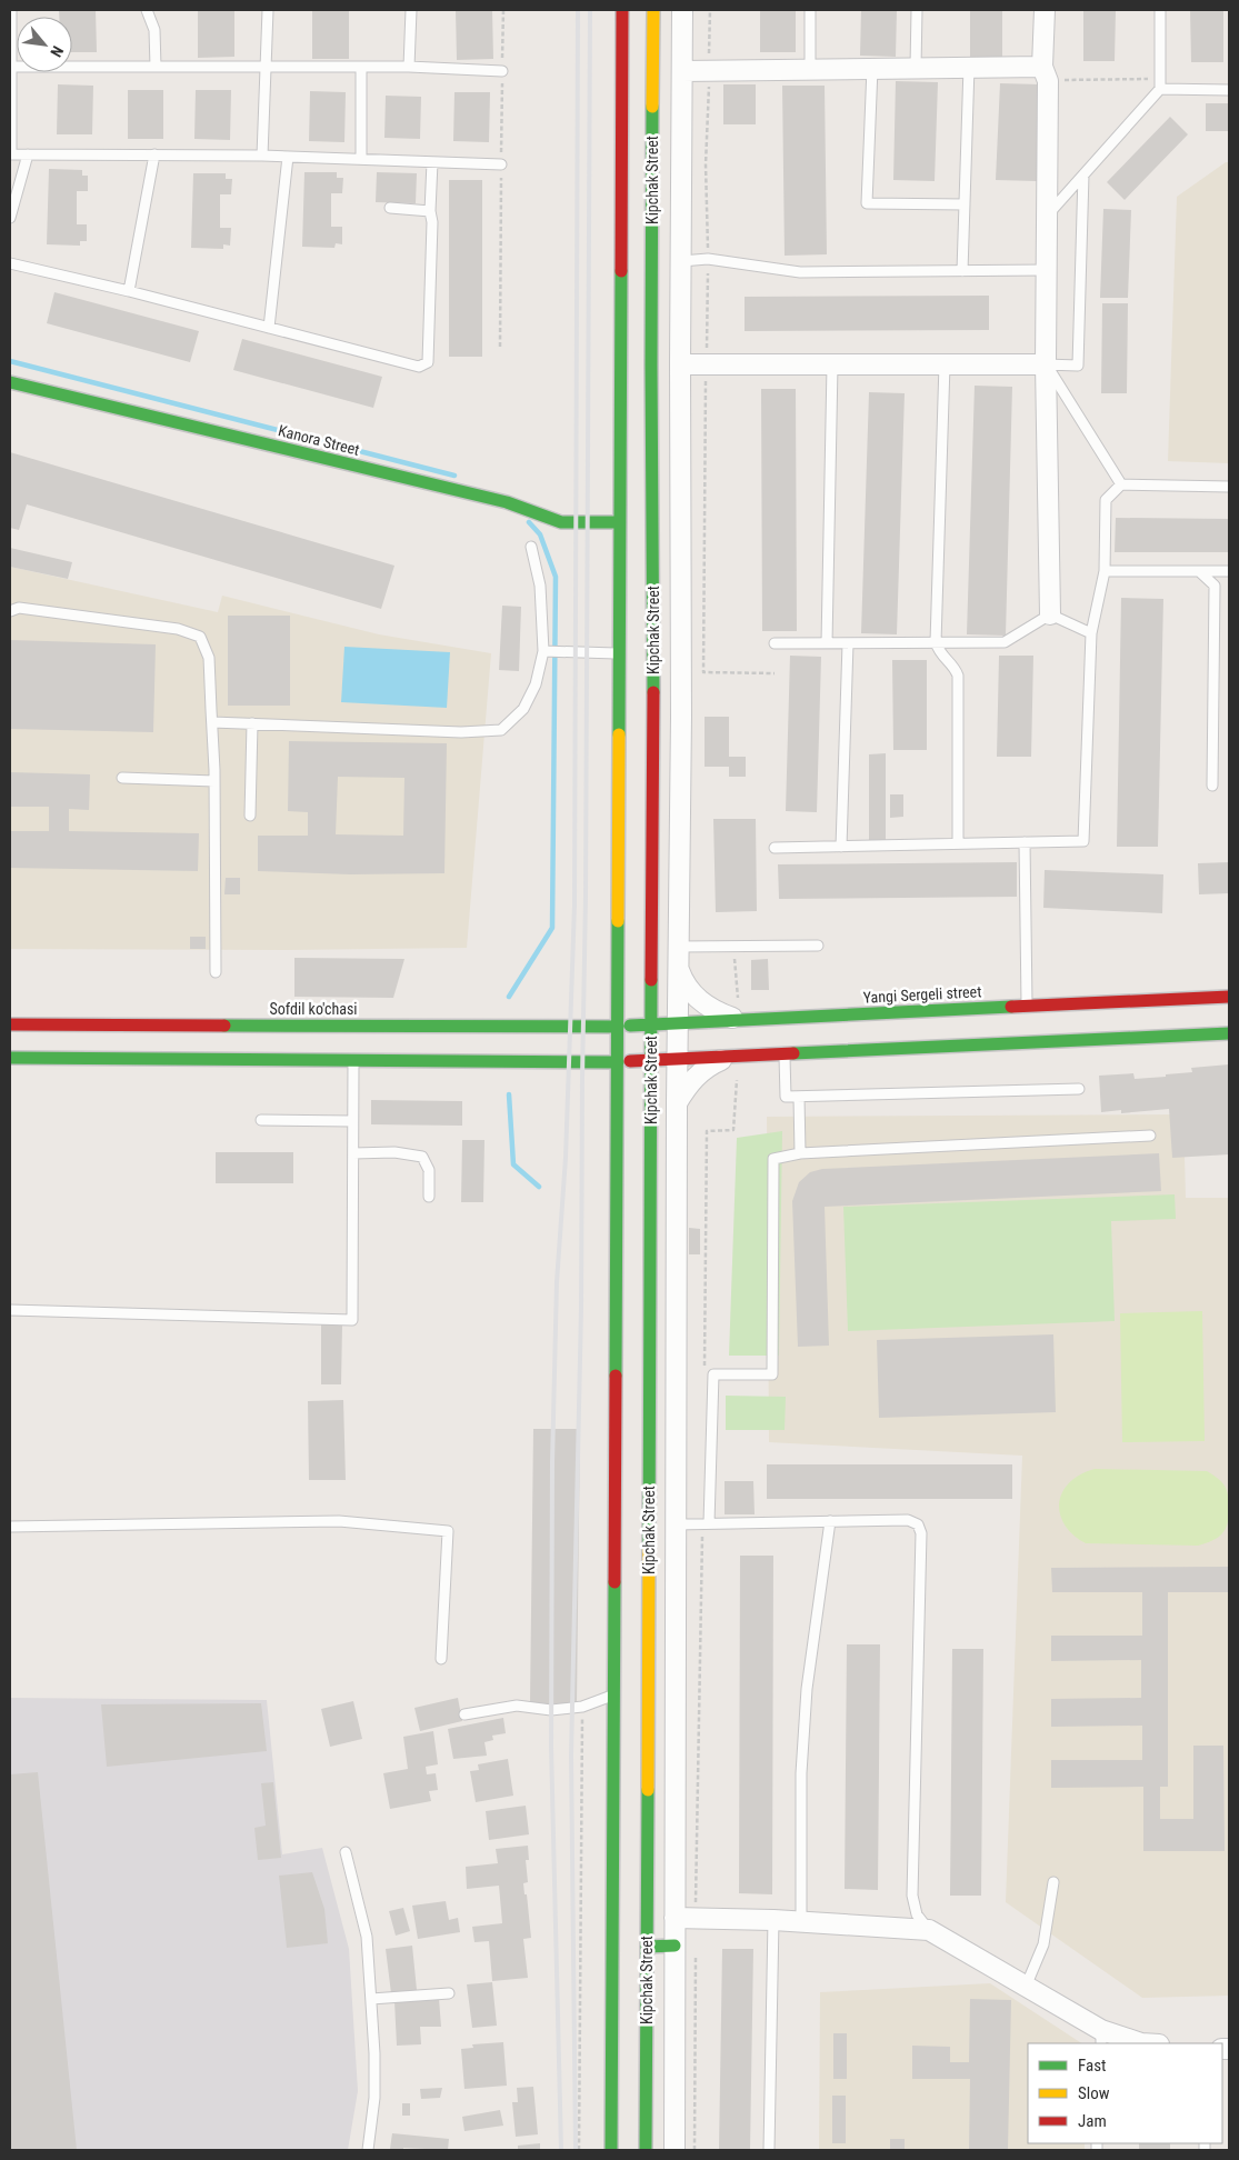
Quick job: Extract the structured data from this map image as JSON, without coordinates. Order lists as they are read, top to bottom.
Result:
{
  "streets": {
    "main road": [
      "Kipchak Street",
      "Kanora Street",
      "Yangi Sergeli street",
      "Sofdil ko'chasi"
    ]
  },
  "crossings": [
    ["Kipchak Street", "Kanora Street"],
    ["Kipchak Street", "Yangi Sergeli street"],
    ["Kipchak Street", "Sofdil ko'chasi"],
    ["Yangi Sergeli street", "Sofdil ko'chasi"]
  ],
  "legend": ["Fast", "Slow", "Jam"],
  "north": "bottom right"
}
